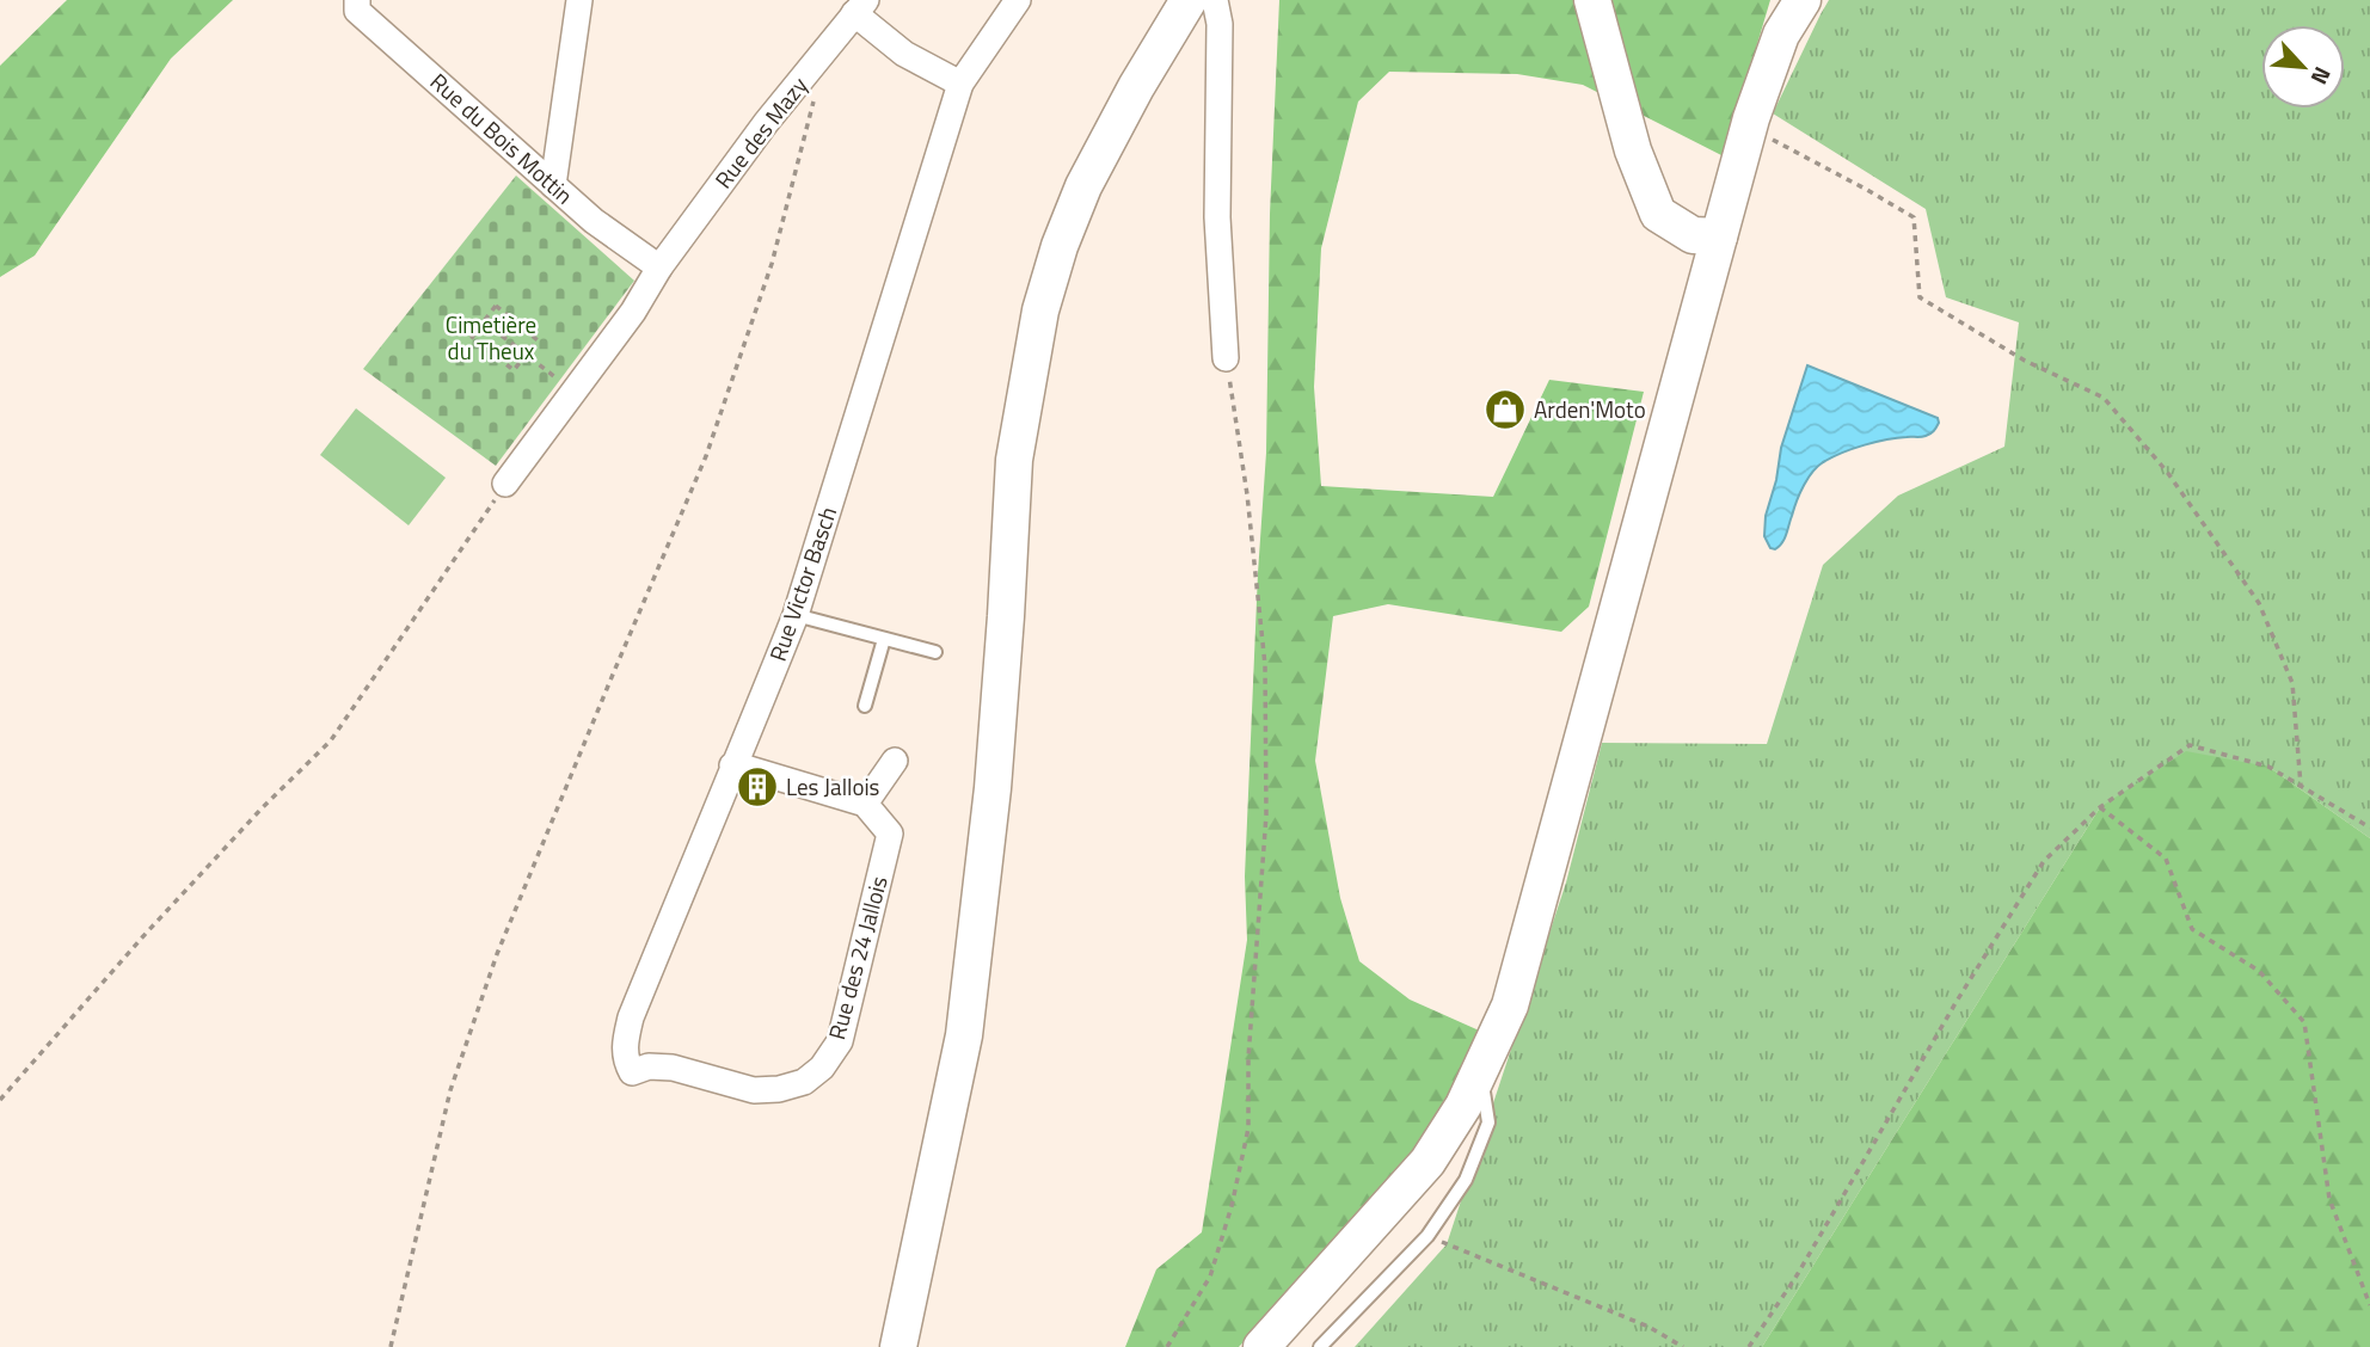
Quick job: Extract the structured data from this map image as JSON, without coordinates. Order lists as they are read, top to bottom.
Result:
{
  "streets": {
    "street": [
      "Rue des Mazy",
      "Rue du Bois Mottin",
      "Rue Victor Basch",
      "Rue des 24 Jallois"
    ]
  },
  "crossings": [
    ["Rue des Mazy", "Rue du Bois Mottin"],
    ["Rue Victor Basch", "Rue des 24 Jallois"]
  ],
  "parks": ["Cimetière du Theux"],
  "places": {
    "shop": ["Arden'Moto"],
    "building": ["Les Jallois"]
  },
  "north": "bottom right"
}
